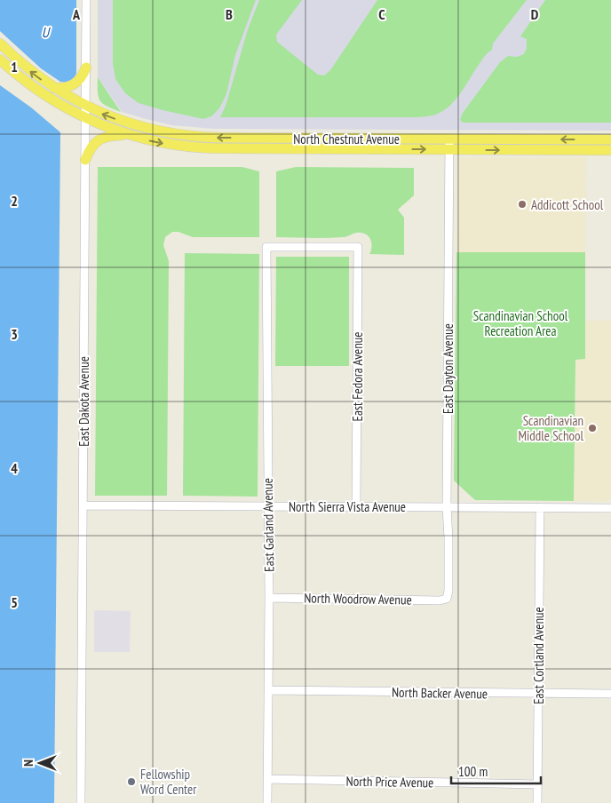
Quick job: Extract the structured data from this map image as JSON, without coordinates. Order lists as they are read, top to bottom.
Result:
{
  "streets": {
    "main road": ["North Chestnut Avenue"],
    "street": [
      "East Dayton Avenue",
      "East Fedora Avenue",
      "East Dakota Avenue",
      "North Sierra Vista Avenue",
      "East Garland Avenue",
      "North Woodrow Avenue",
      "East Cortland Avenue",
      "North Backer Avenue",
      "North Price Avenue"
    ]
  },
  "crossings": [
    ["North Chestnut Avenue", "East Dayton Avenue"],
    ["North Chestnut Avenue", "East Dakota Avenue"],
    ["East Dayton Avenue", "North Sierra Vista Avenue"],
    ["East Dayton Avenue", "North Woodrow Avenue"],
    ["East Fedora Avenue", "North Sierra Vista Avenue"],
    ["East Fedora Avenue", "East Garland Avenue"],
    ["East Dakota Avenue", "North Sierra Vista Avenue"],
    ["North Sierra Vista Avenue", "East Garland Avenue"],
    ["North Sierra Vista Avenue", "East Cortland Avenue"],
    ["East Garland Avenue", "North Woodrow Avenue"],
    ["East Garland Avenue", "North Backer Avenue"],
    ["East Garland Avenue", "North Price Avenue"],
    ["East Cortland Avenue", "North Backer Avenue"],
    ["East Cortland Avenue", "North Price Avenue"]
  ],
  "water": ["U"],
  "parks": ["Scandinavian School Recreation Area"],
  "places": ["Addicott School", "Scandinavian Middle School", "Fellowship Word Center"],
  "scale_bar": "100 m",
  "north": "left",
  "grid": {
    "columns": [
      "A",
      "B",
      "C",
      "D"
    ],
    "rows": [
      "1",
      "2",
      "3",
      "4",
      "5"
    ]
  }
}
